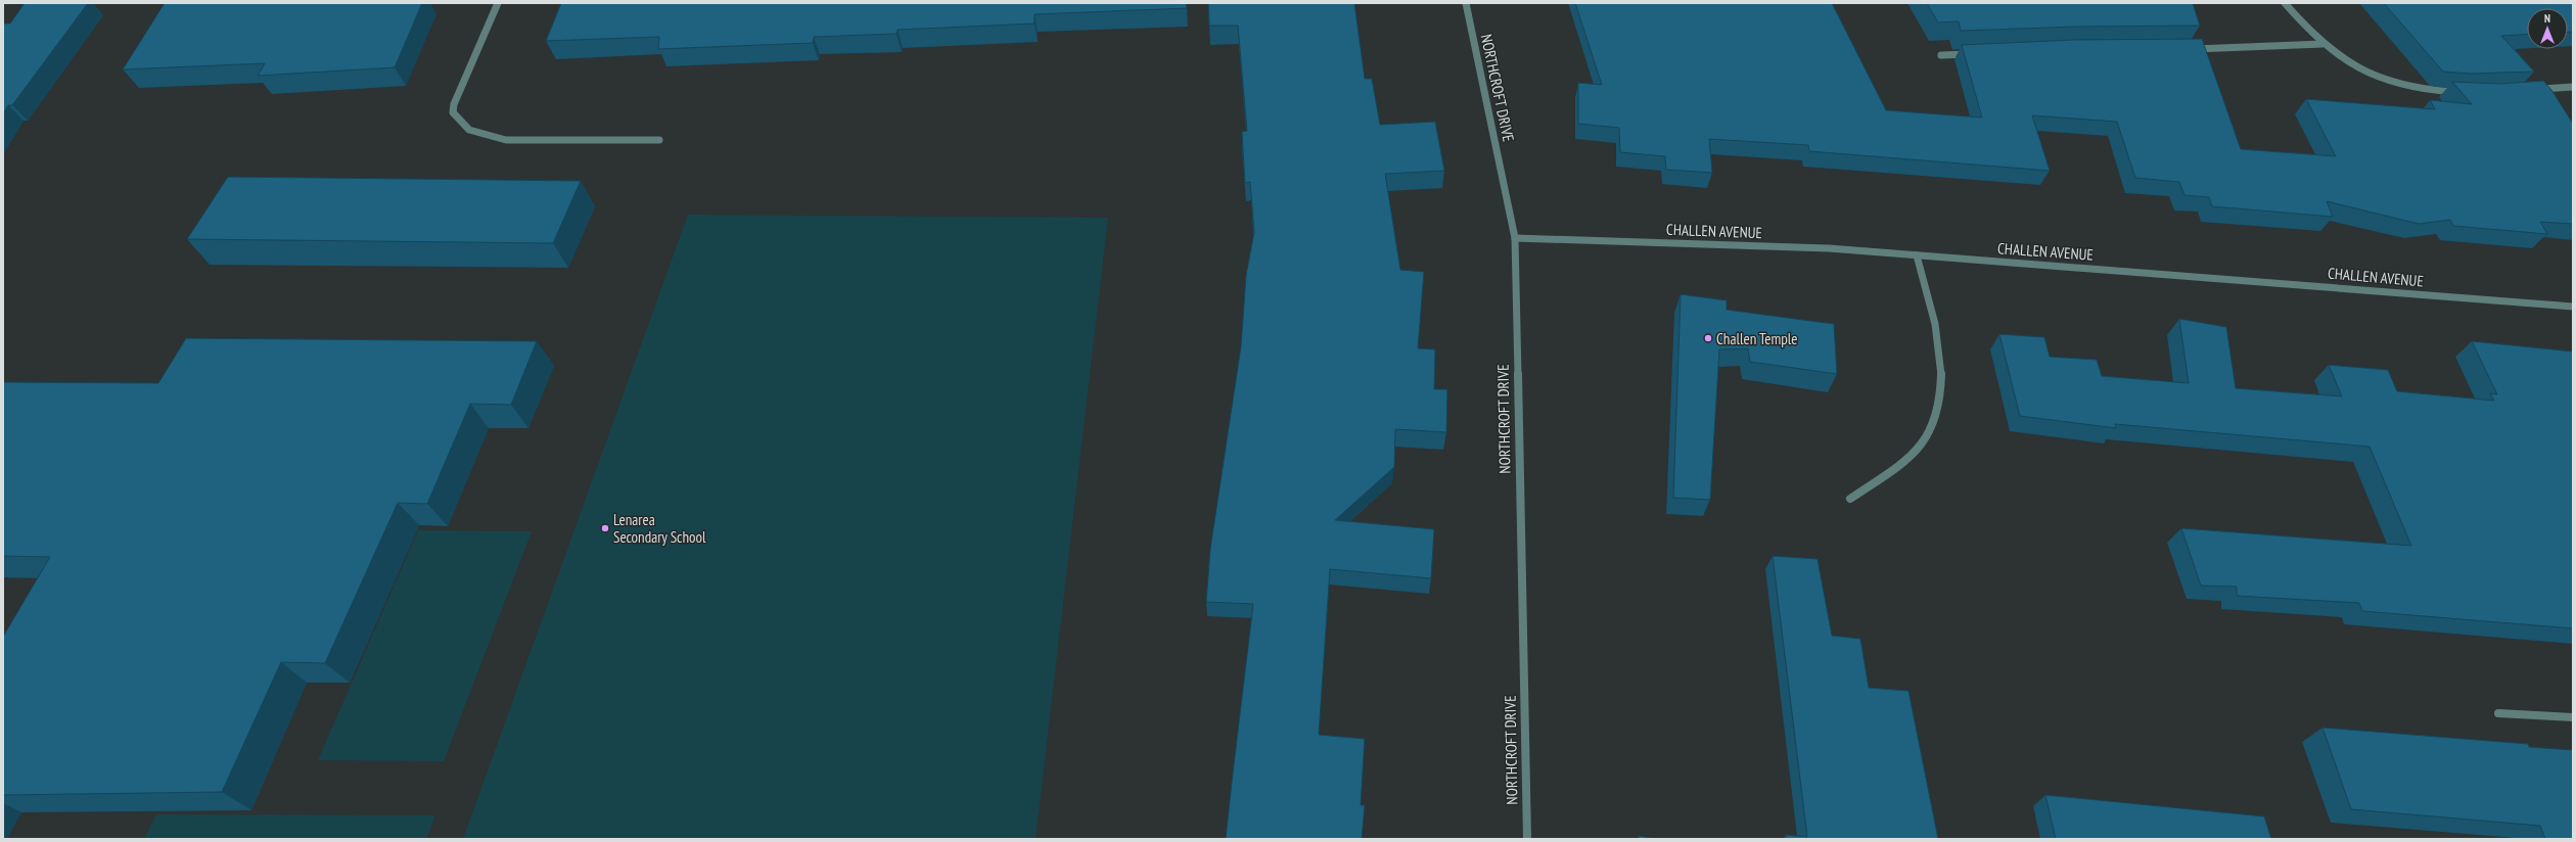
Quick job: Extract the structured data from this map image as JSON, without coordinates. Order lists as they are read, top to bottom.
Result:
{
  "streets": {
    "street": ["NORTHCROFT DRIVE", "CHALLEN AVENUE"]
  },
  "crossings": [
    ["NORTHCROFT DRIVE", "CHALLEN AVENUE"]
  ],
  "places": ["Challen Temple", "Lenarea Secondary School"],
  "north": "top"
}
